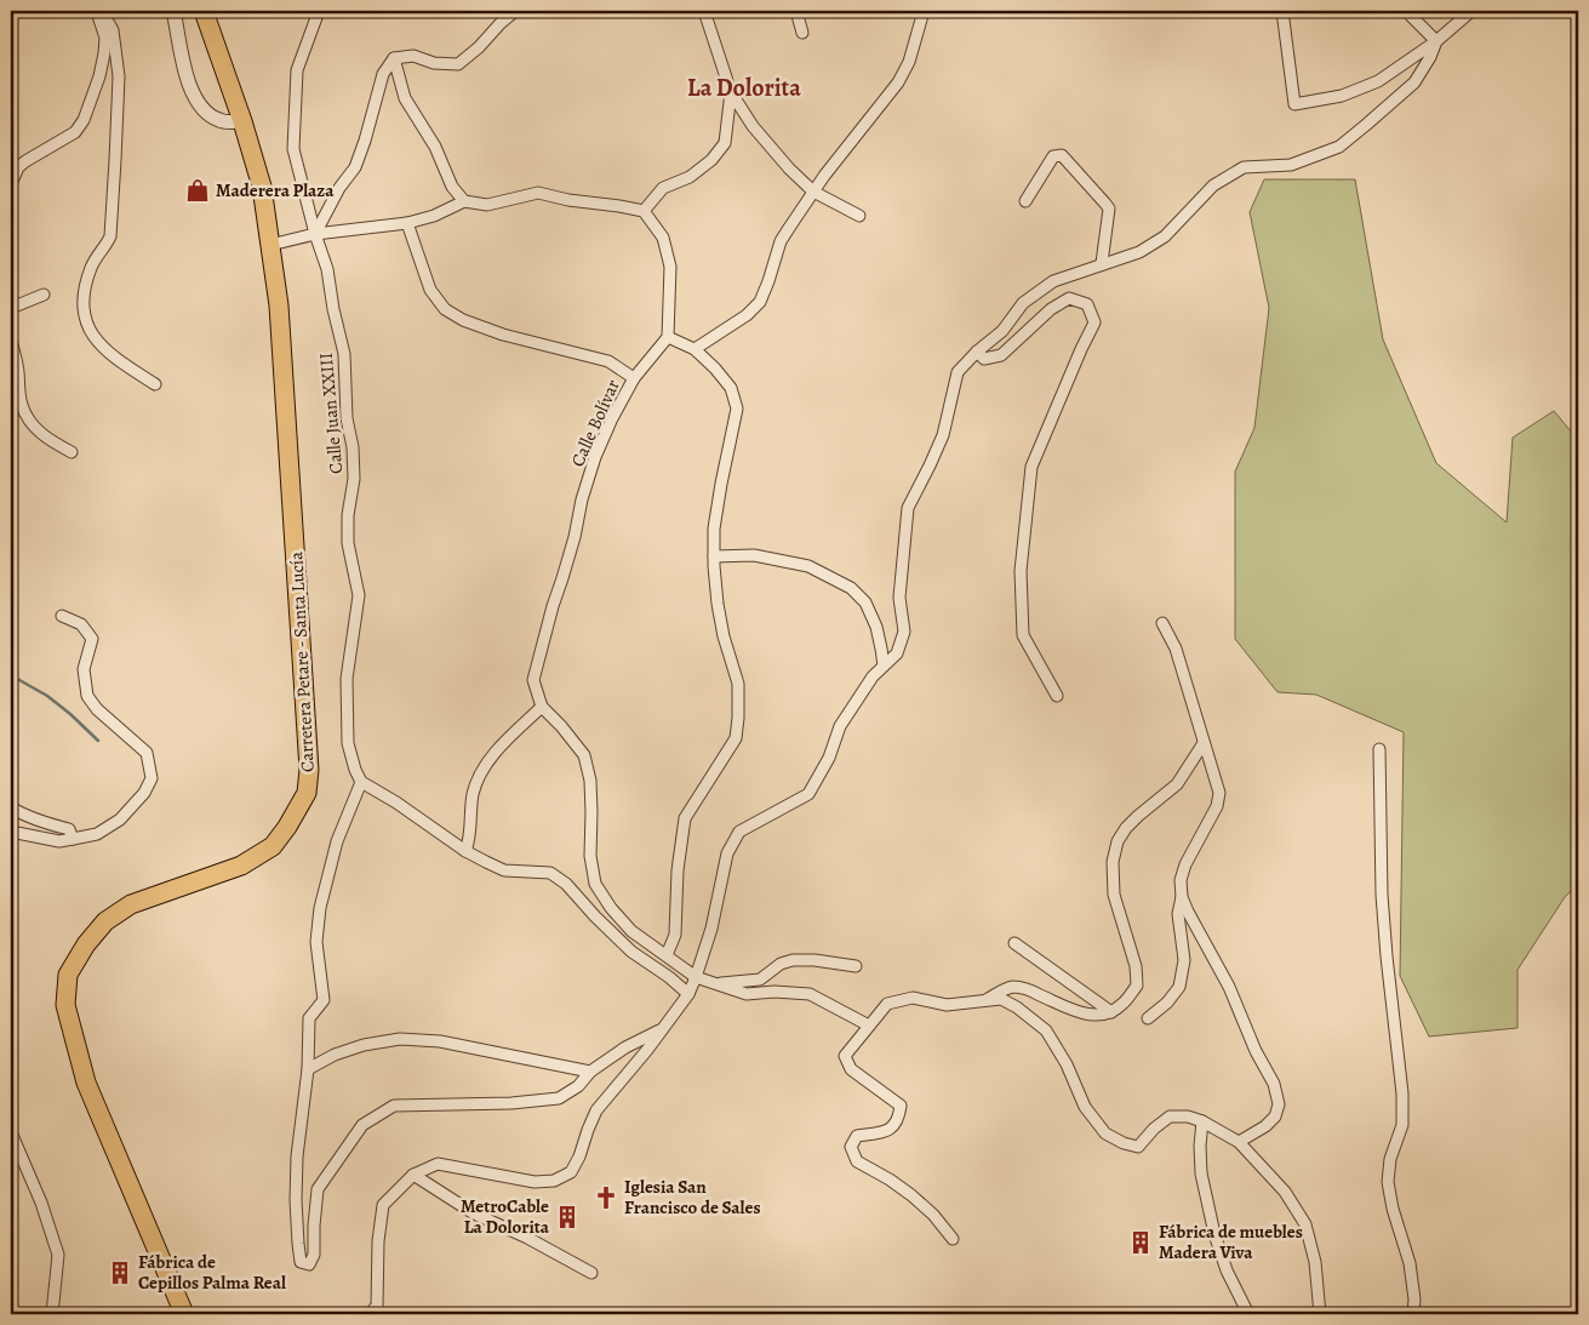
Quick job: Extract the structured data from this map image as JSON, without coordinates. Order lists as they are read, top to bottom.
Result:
{
  "streets": {
    "main road": ["Carretera Petare - Santa Lucía"],
    "street": ["Calle Juan XXIII", "Calle Bolívar"]
  },
  "districts": ["La Dolorita"],
  "places": {
    "shop": ["Maderera Plaza"],
    "church": ["Iglesia San Francisco de Sales"],
    "building": ["MetroCable La Dolorita", "Fábrica de muebles Madera Viva", "Fábrica de Cepillos Palma Real"]
  }
}
